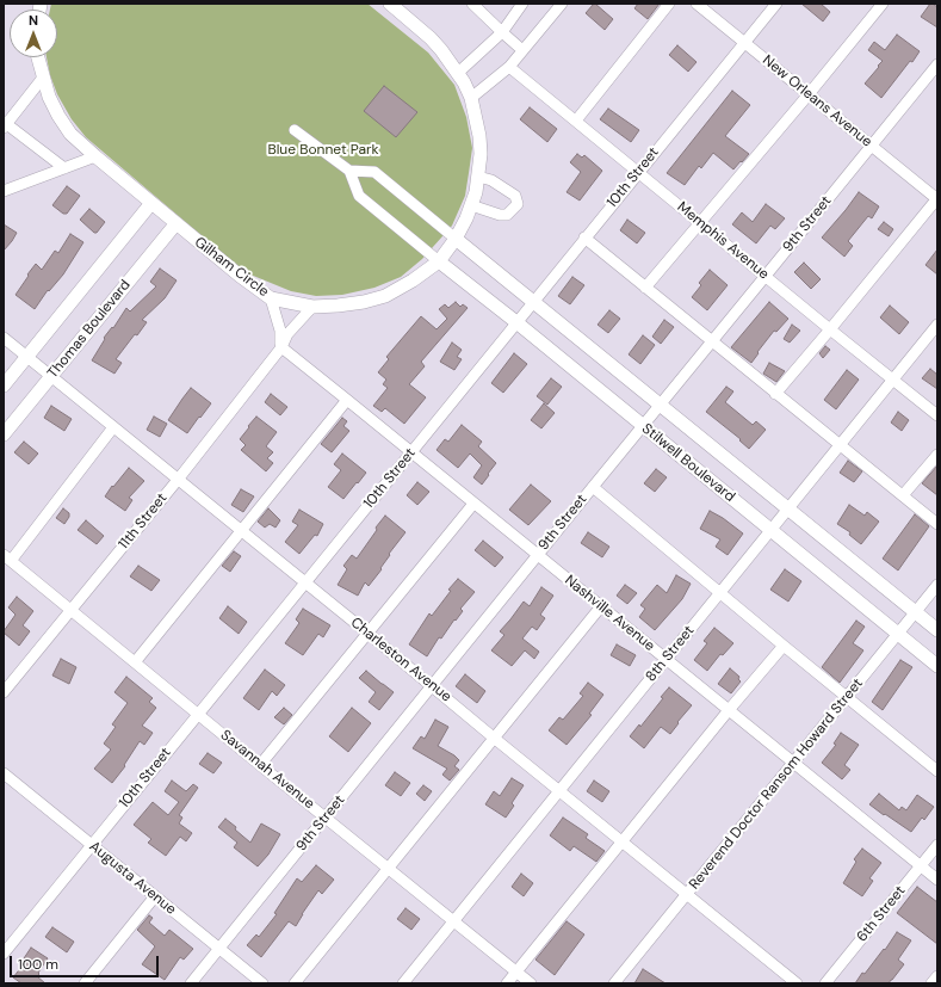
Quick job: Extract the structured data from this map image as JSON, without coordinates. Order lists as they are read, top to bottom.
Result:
{
  "streets": {
    "main road": ["Gilham Circle", "Thomas Boulevard", "Stilwell Boulevard"],
    "street": [
      "New Orleans Avenue",
      "10th Street",
      "9th Street",
      "Memphis Avenue",
      "11th Street",
      "Nashville Avenue",
      "8th Street",
      "Charleston Avenue",
      "Savannah Avenue",
      "Reverend Doctor Ransom Howard Street",
      "Augusta Avenue",
      "6th Street"
    ]
  },
  "crossings": [
    ["New Orleans Avenue", "10th Street"],
    ["New Orleans Avenue", "9th Street"],
    ["10th Street", "Memphis Avenue"],
    ["10th Street", "Stilwell Boulevard"],
    ["10th Street", "Nashville Avenue"],
    ["10th Street", "Charleston Avenue"],
    ["10th Street", "Savannah Avenue"],
    ["10th Street", "Augusta Avenue"],
    ["9th Street", "Memphis Avenue"],
    ["9th Street", "Stilwell Boulevard"],
    ["9th Street", "Nashville Avenue"],
    ["9th Street", "Charleston Avenue"],
    ["9th Street", "Savannah Avenue"],
    ["9th Street", "Augusta Avenue"],
    ["Memphis Avenue", "8th Street"],
    ["Gilham Circle", "Thomas Boulevard"],
    ["Gilham Circle", "Stilwell Boulevard"],
    ["Gilham Circle", "11th Street"],
    ["Thomas Boulevard", "Charleston Avenue"],
    ["Stilwell Boulevard", "8th Street"],
    ["Stilwell Boulevard", "Reverend Doctor Ransom Howard Street"],
    ["11th Street", "Nashville Avenue"],
    ["11th Street", "Charleston Avenue"],
    ["11th Street", "Savannah Avenue"],
    ["Nashville Avenue", "8th Street"],
    ["Nashville Avenue", "Reverend Doctor Ransom Howard Street"],
    ["Nashville Avenue", "6th Street"],
    ["8th Street", "Charleston Avenue"],
    ["8th Street", "Savannah Avenue"],
    ["Charleston Avenue", "Reverend Doctor Ransom Howard Street"]
  ],
  "parks": ["Blue Bonnet Park"],
  "scale_bar": "100 m",
  "north": "top"
}
